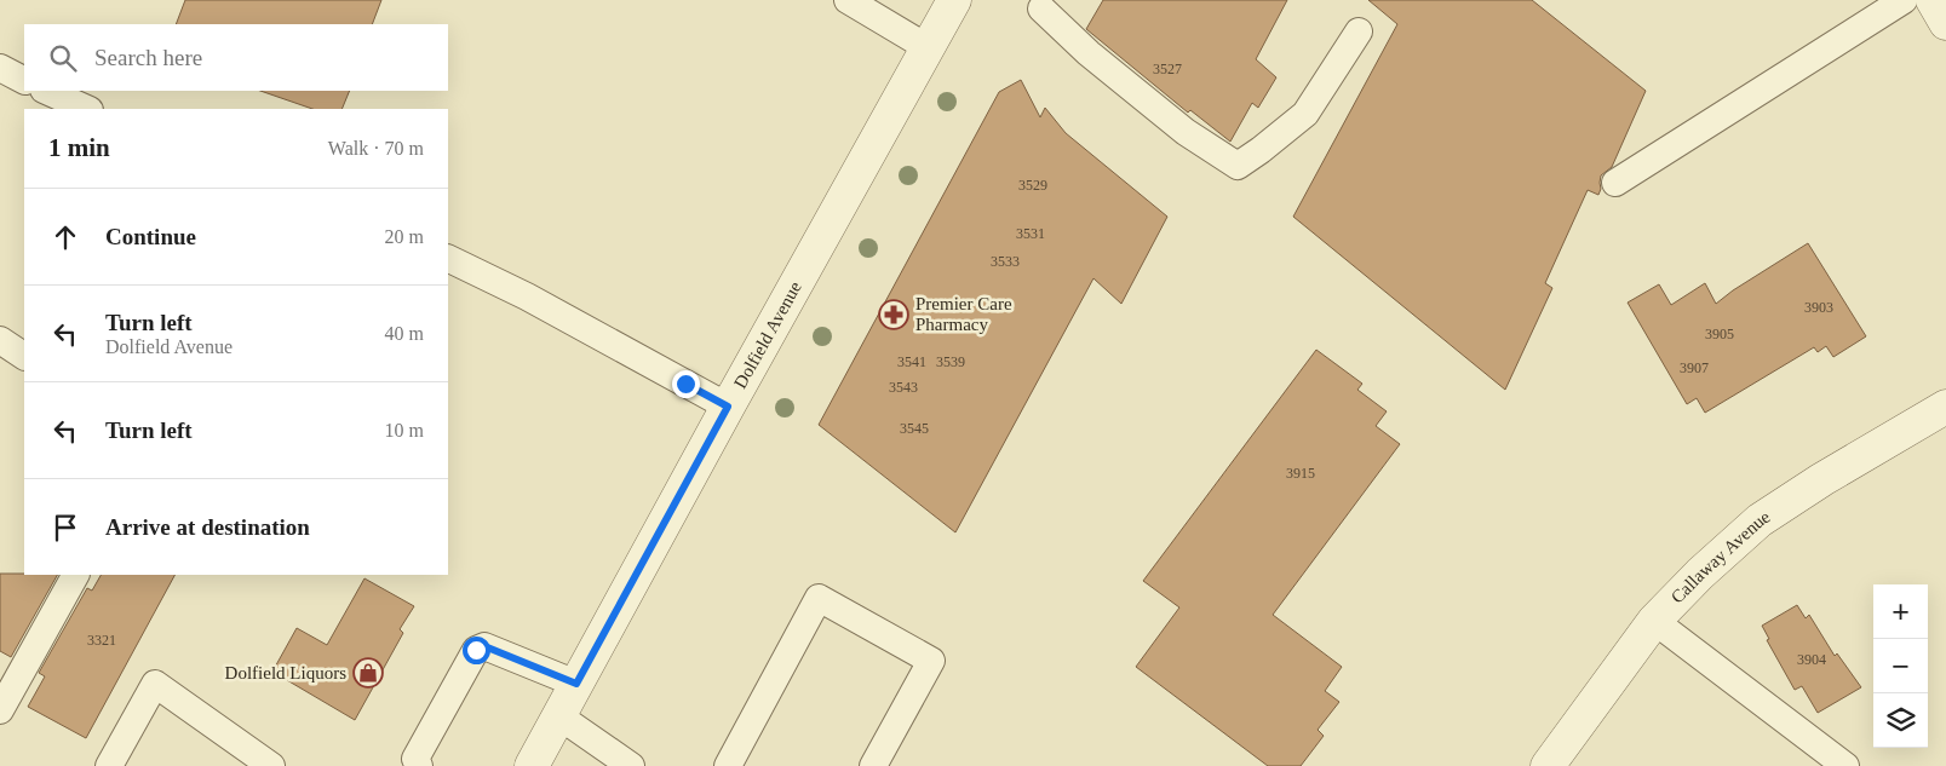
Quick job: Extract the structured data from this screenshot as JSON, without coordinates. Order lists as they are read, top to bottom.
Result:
{
  "streets": {
    "street": ["Dolfield Avenue", "Callaway Avenue"]
  },
  "places": {
    "pharmacy": ["Premier Care Pharmacy"],
    "shop": ["Dolfield Liquors"]
  },
  "house_numbers": [
    "3527",
    "3529",
    "3531",
    "3533",
    "3903",
    "3905",
    "3541",
    "3539",
    "3907",
    "3543",
    "3545",
    "3915",
    "3321",
    "3904"
  ],
  "page": {
    "search": "Search here",
    "heading": ["1 min", "Walk · 70 m"],
    "list": [
      ["Continue", "20 m"],
      ["Turn left", "Dolfield Avenue", "40 m"],
      ["Turn left", "10 m"],
      "Arrive at destination"
    ],
    "map_buttons": ["+", "−"]
  }
}
